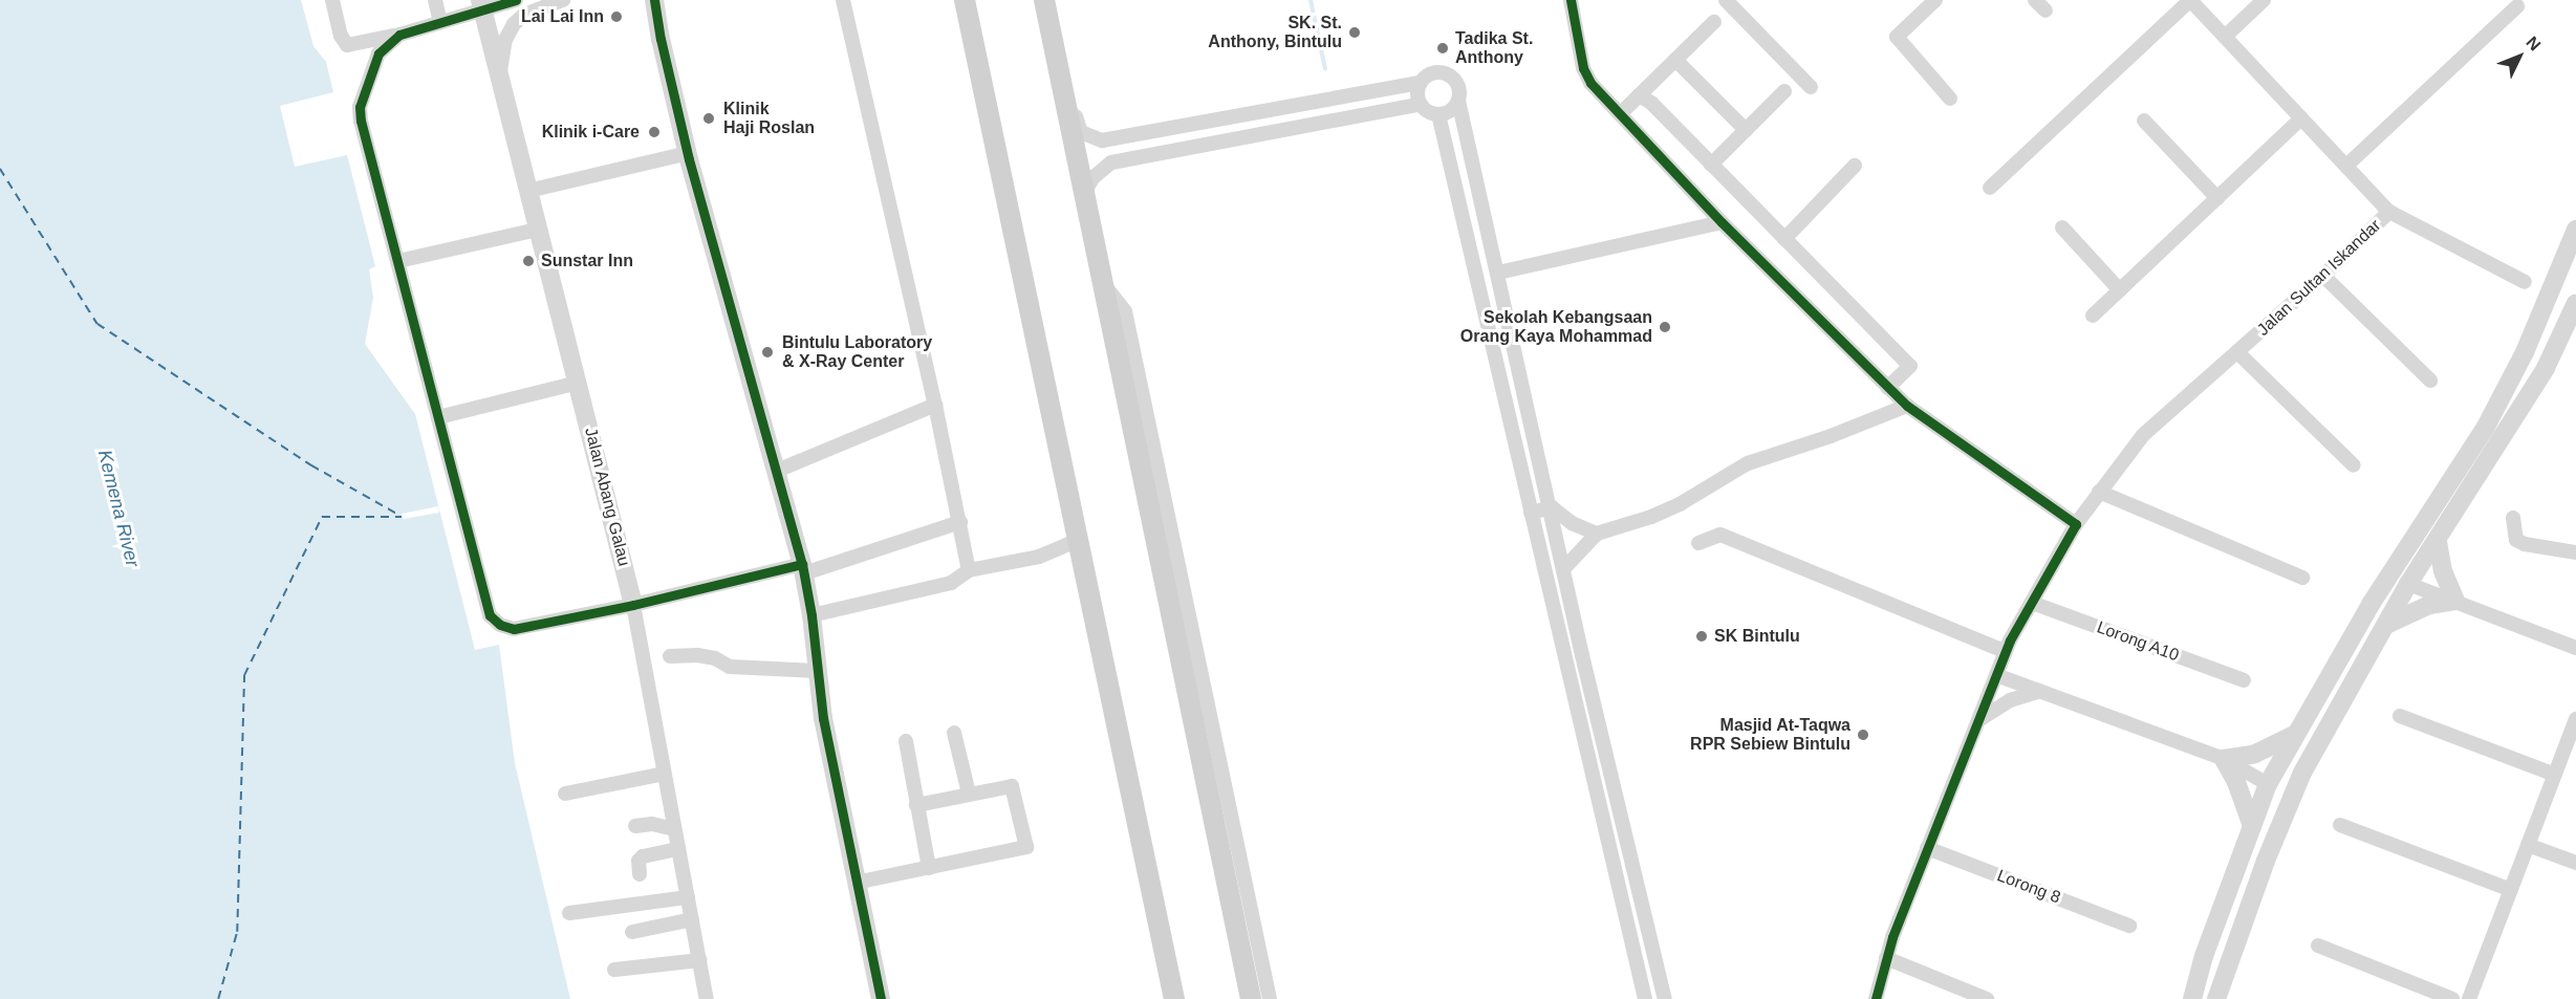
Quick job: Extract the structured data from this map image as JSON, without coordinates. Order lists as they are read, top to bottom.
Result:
{
  "streets": {
    "street": [
      "Jalan Sultan Iskandar",
      "Jalan Abang Galau",
      "Lorong A10",
      "Lorong 8"
    ]
  },
  "crossings": [
    ["Jalan Sultan Iskandar", "Lorong A10"],
    ["Jalan Sultan Iskandar", "Lorong 8"]
  ],
  "water": ["Kemena River"],
  "places": [
    "Lai Lai Inn",
    "SK. St. Anthony, Bintulu",
    "Tadika St. Anthony",
    "Klinik Haji Roslan",
    "Klinik i-Care",
    "Sunstar Inn",
    "Sekolah Kebangsaan Orang Kaya Mohammad",
    "Bintulu Laboratory & X-Ray Center",
    "SK Bintulu",
    "Masjid At-Taqwa RPR Sebiew Bintulu"
  ],
  "north": "top right"
}
